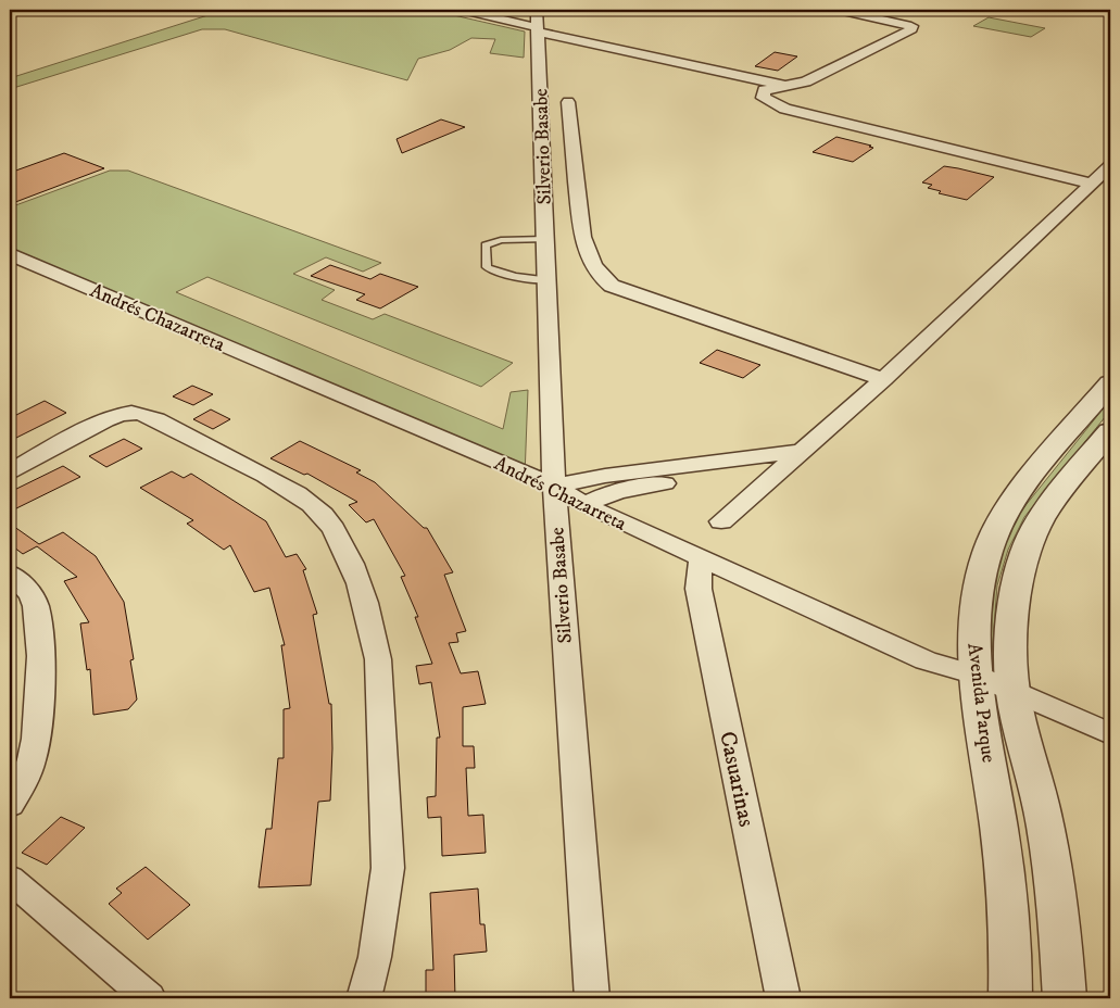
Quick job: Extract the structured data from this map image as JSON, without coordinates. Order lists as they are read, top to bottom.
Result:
{
  "streets": {
    "street": [
      "Silverio Basabe",
      "Andrés Chazarreta",
      "Avenida Parque",
      "Casuarinas"
    ]
  },
  "crossings": [
    ["Silverio Basabe", "Andrés Chazarreta"],
    ["Andrés Chazarreta", "Avenida Parque"],
    ["Andrés Chazarreta", "Casuarinas"]
  ]
}
